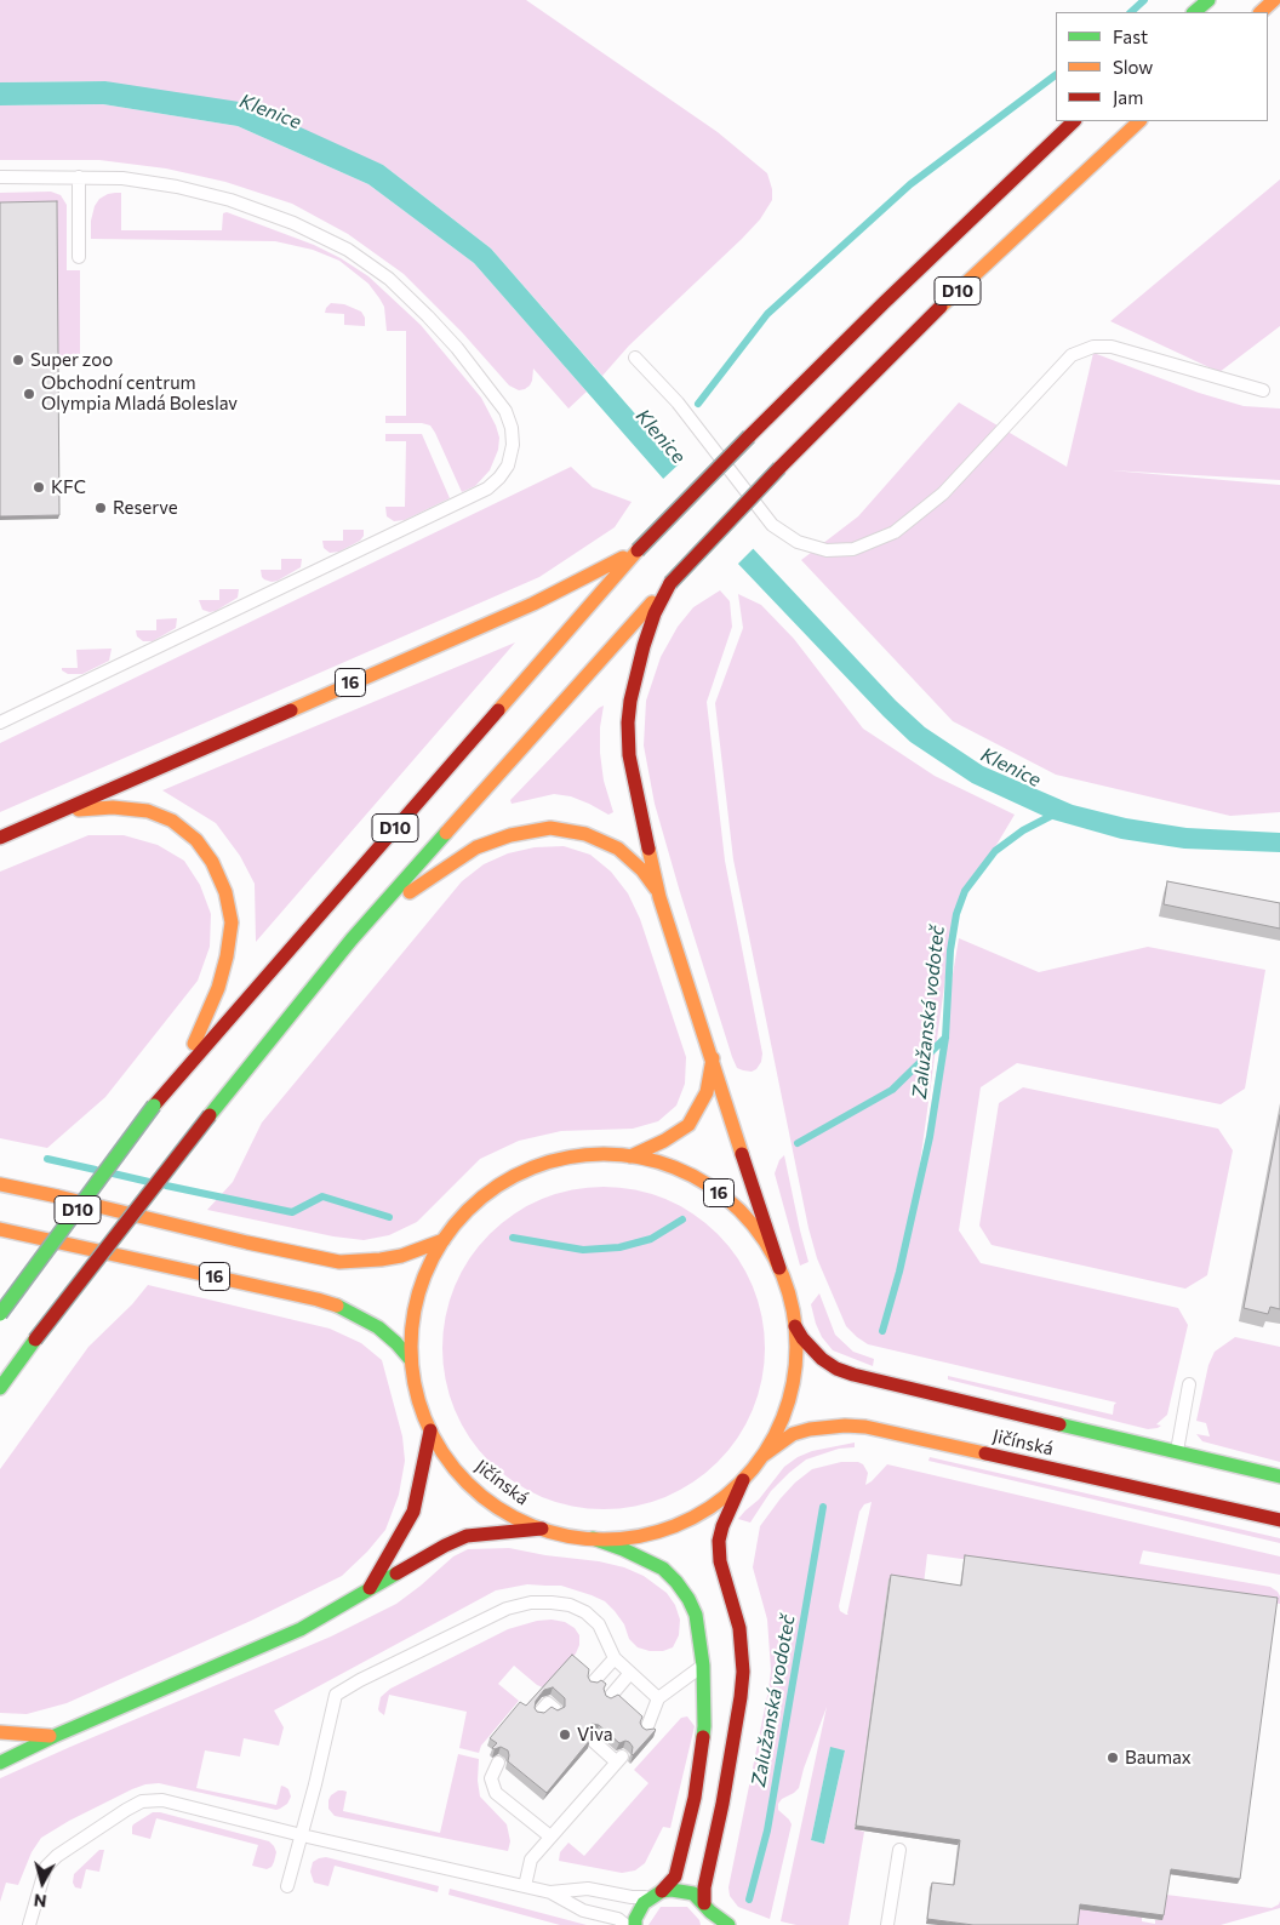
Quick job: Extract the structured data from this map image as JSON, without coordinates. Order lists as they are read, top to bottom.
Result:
{
  "streets": {
    "main road": ["D10", "16", "Jičínská"]
  },
  "crossings": [
    ["D10", "16"],
    ["16", "Jičínská"]
  ],
  "water": ["Klenice", "Zalužanská vodoteč"],
  "places": [
    "Super zoo",
    "Obchodní centrum Olympia Mladá Boleslav",
    "KFC",
    "Reserve",
    "Viva",
    "Baumax"
  ],
  "legend": ["Fast", "Slow", "Jam"],
  "north": "bottom"
}
